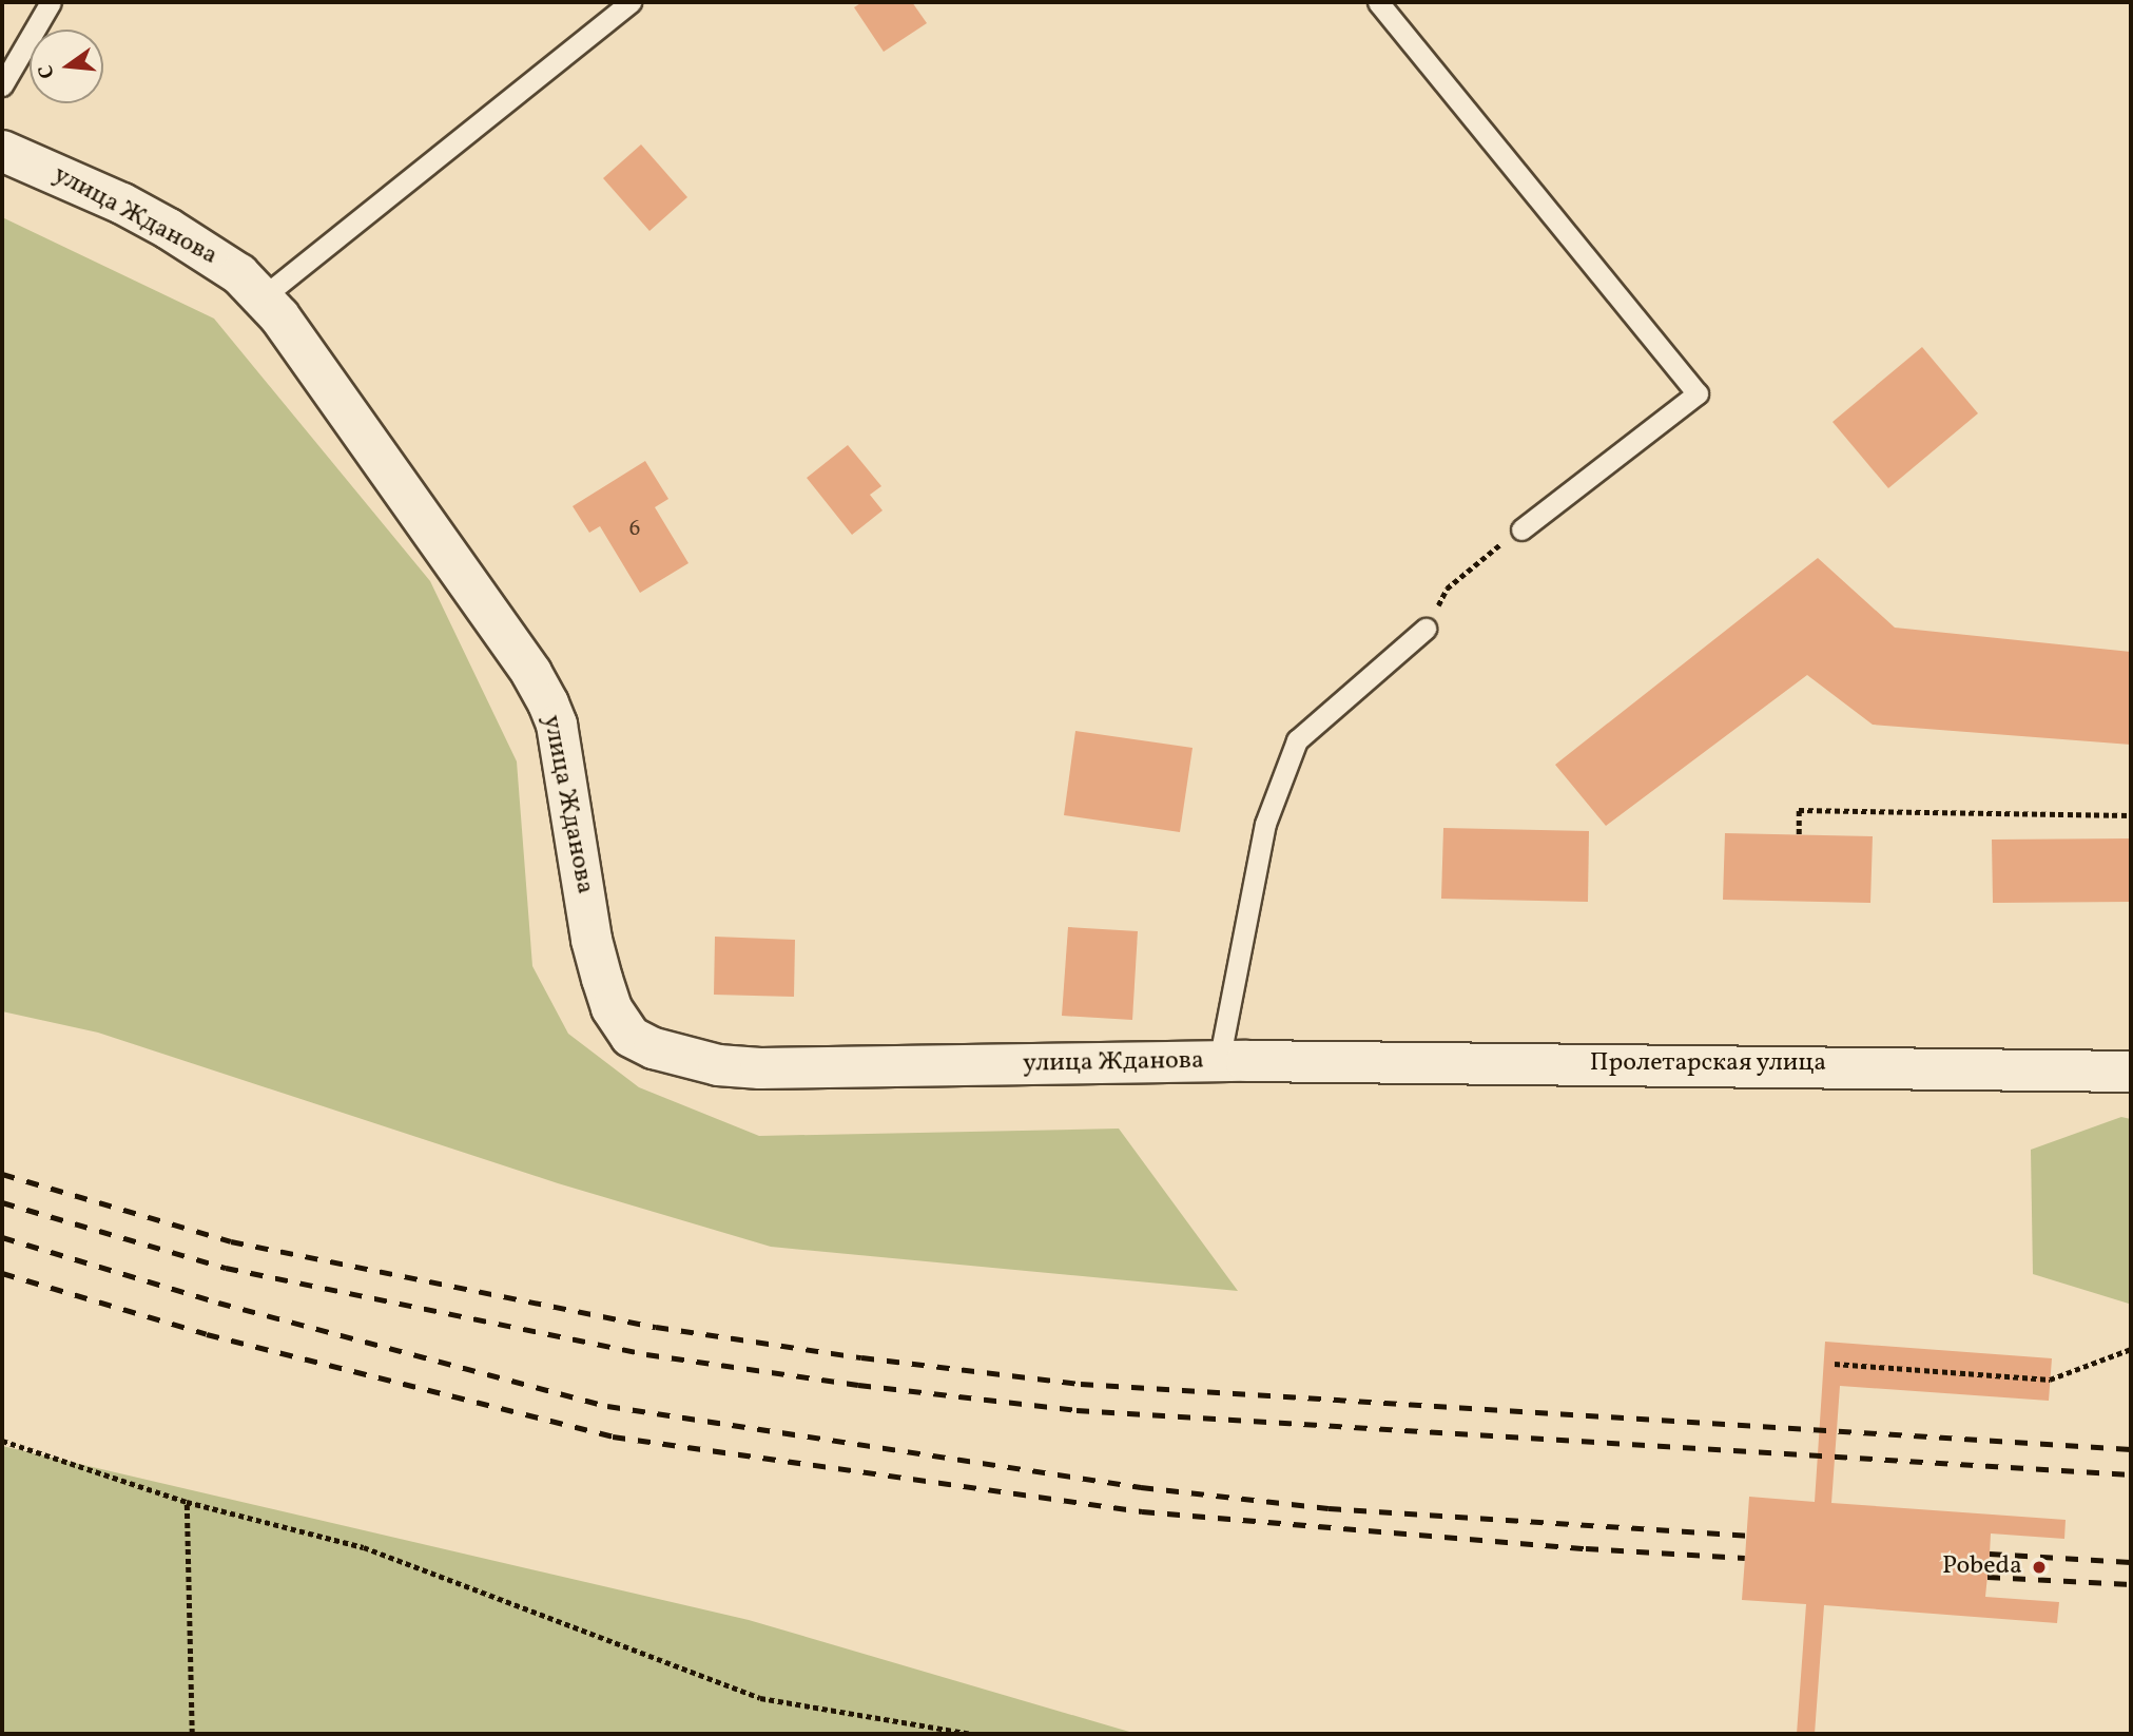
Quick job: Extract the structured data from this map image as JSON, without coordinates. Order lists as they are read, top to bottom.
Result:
{
  "streets": {
    "main road": ["улица Жданова", "Пролетарская улица"]
  },
  "crossings": [
    ["улица Жданова", "Пролетарская улица"]
  ],
  "places": ["Pobeda"],
  "house_numbers": ["6"],
  "north": "left"
}
